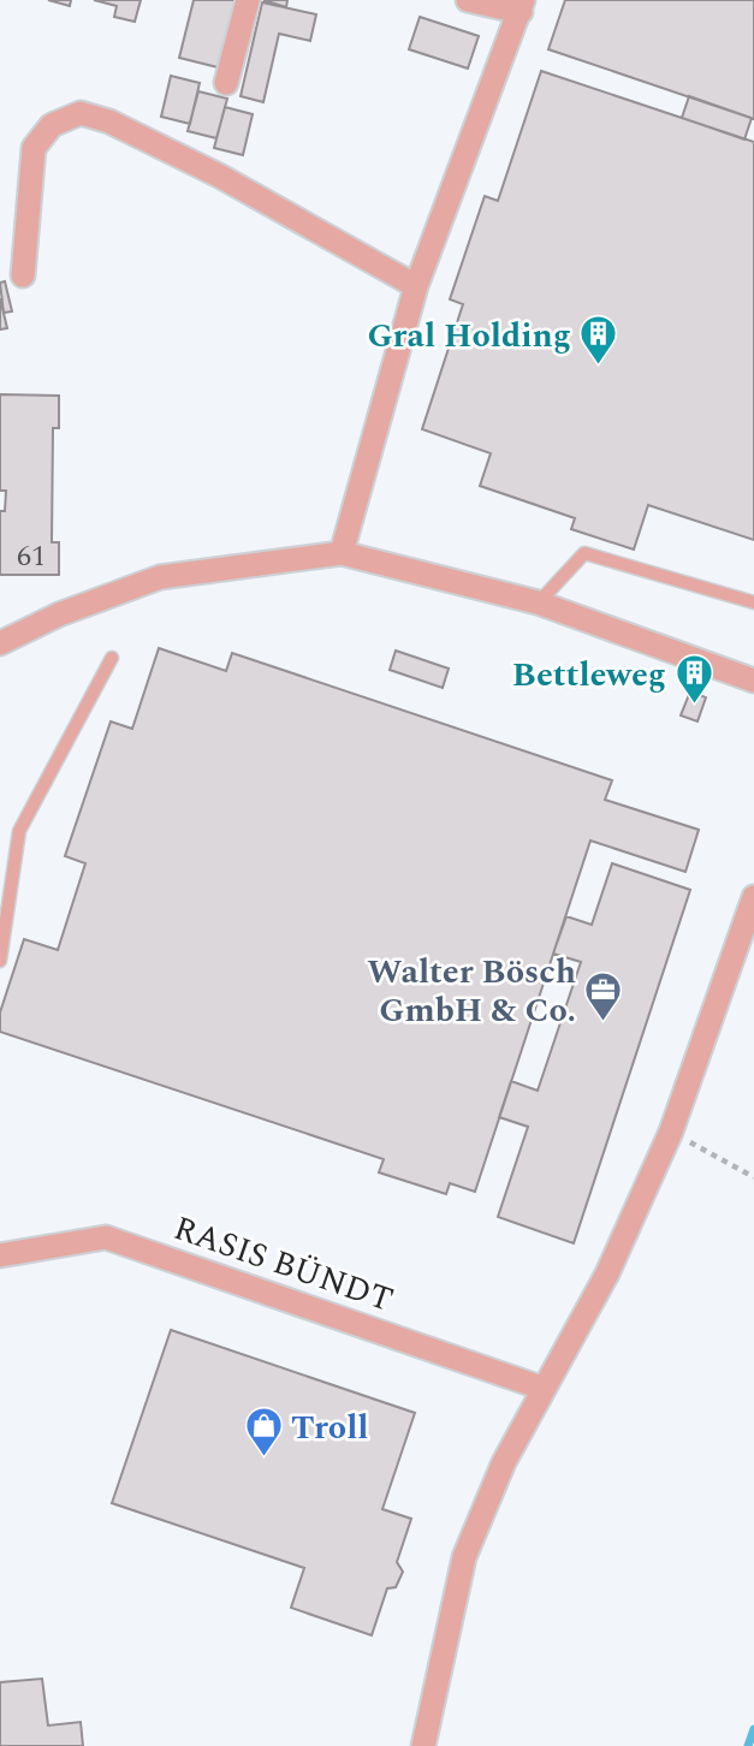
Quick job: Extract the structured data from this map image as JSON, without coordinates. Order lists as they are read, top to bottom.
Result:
{
  "streets": {
    "street": ["RASIS BÜNDT"]
  },
  "places": {
    "building": ["Gral Holding", "Bettleweg"],
    "office": ["Walter Bösch GmbH & Co."],
    "shop": ["Troll"]
  },
  "house_numbers": ["61"]
}
